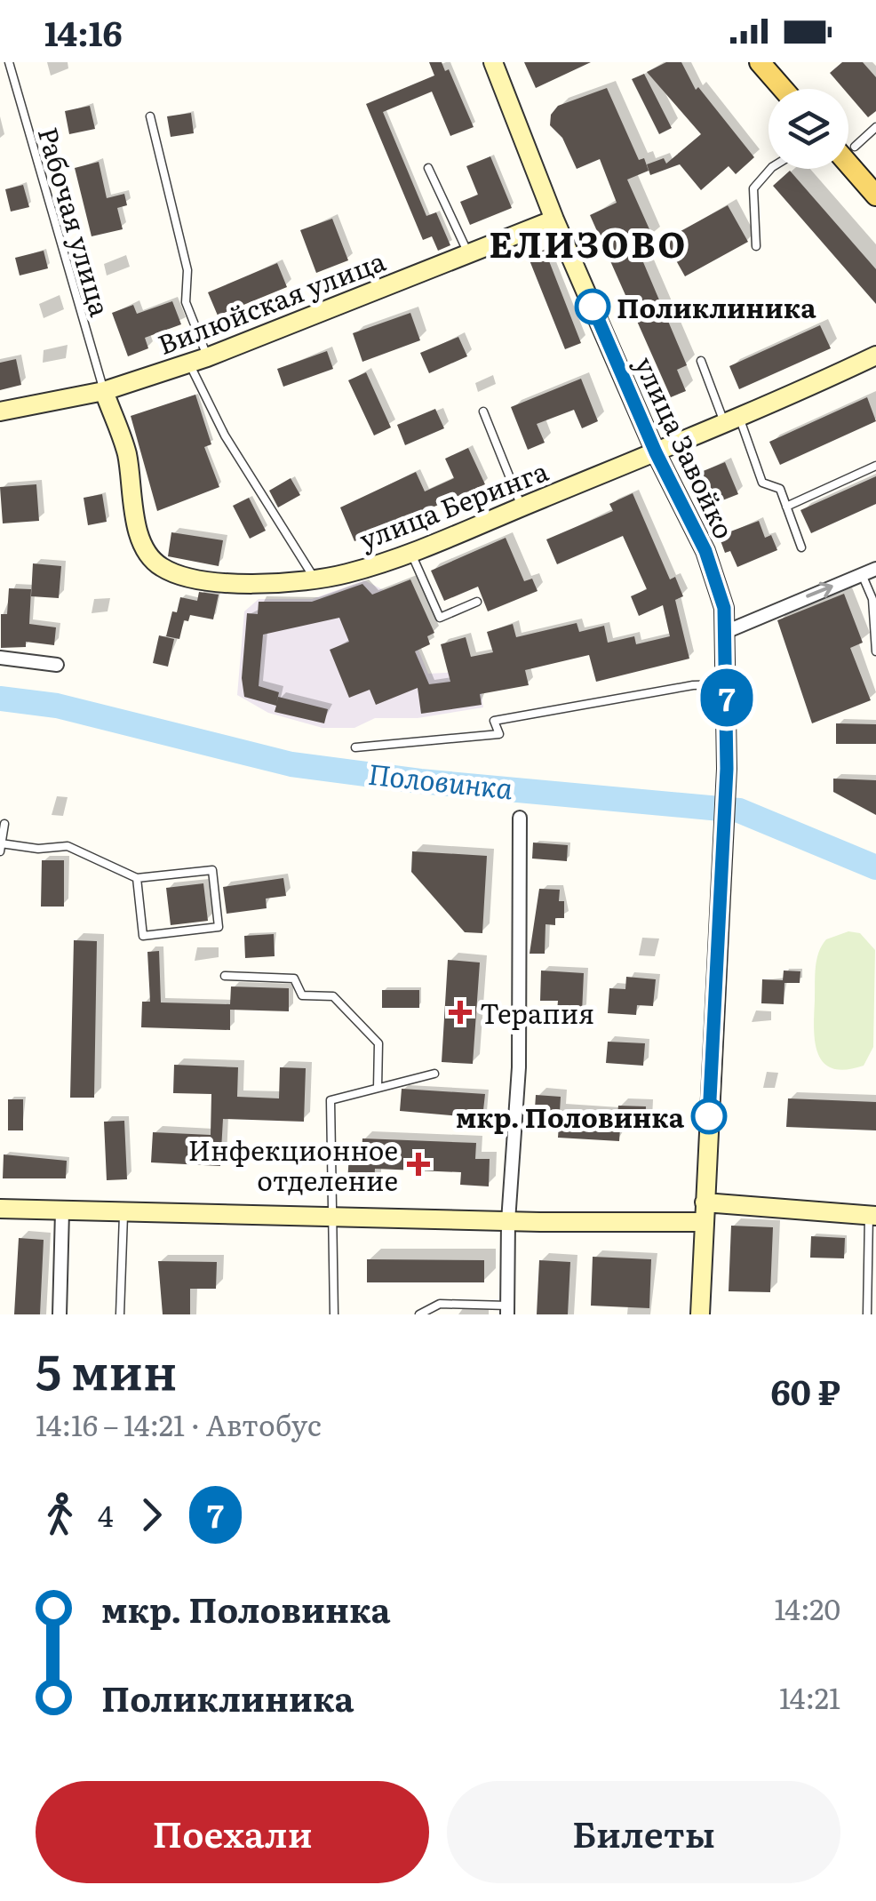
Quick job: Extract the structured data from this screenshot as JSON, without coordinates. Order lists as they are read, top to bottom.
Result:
{
  "streets": {
    "street": ["Вилюйская улица", "улица Завойко", "улица Беринга"],
    "lane": ["Рабочая улица"]
  },
  "crossings": [
    ["Рабочая улица", "Вилюйская улица"],
    ["Рабочая улица", "улица Беринга"],
    ["Вилюйская улица", "улица Завойко"],
    ["Вилюйская улица", "улица Беринга"],
    ["улица Завойко", "улица Беринга"]
  ],
  "districts": ["ЕЛИЗОВО"],
  "water": ["Половинка"],
  "places": {
    "other": ["Поликлиника", "мкр. Половинка"],
    "health": ["Терапия", "Инфекционное отделение"]
  },
  "lines": ["bus line 7"],
  "page": {
    "status": "14:16",
    "on_map": "7",
    "heading": ["5 мин", "14:16 – 14:21 · Автобус", "60 ₽"],
    "legs": ["4", "7"],
    "list": [
      {
        "name": "мкр. Половинка",
        "value": "14:20"
      },
      {
        "name": "Поликлиника",
        "value": "14:21"
      }
    ],
    "buttons": ["Поехали", "Билеты"]
  }
}
